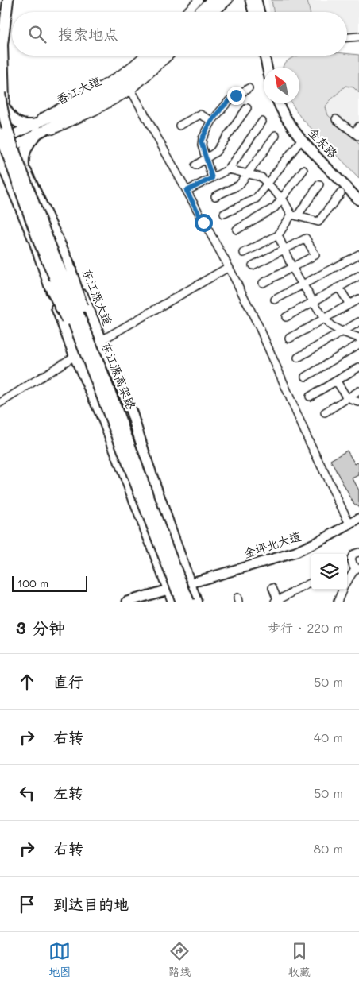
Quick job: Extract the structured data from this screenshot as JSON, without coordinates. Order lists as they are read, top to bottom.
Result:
{
  "streets": {
    "highway": ["东江源大道", "东江源高架路"],
    "main road": ["香江大道", "金东路", "金坪北大道"]
  },
  "crossings": [
    ["香江大道", "东江源大道"],
    ["东江源大道", "金坪北大道"]
  ],
  "scale_bar": "100 m",
  "north": "top left",
  "page": {
    "search": "搜索地点",
    "scale": "100 m",
    "heading": ["3 分钟", "步行 · 220 m"],
    "list": [
      ["直行", "50 m"],
      ["右转", "40 m"],
      ["左转", "50 m"],
      ["右转", "80 m"],
      "到达目的地"
    ],
    "nav": ["地图", "路线", "收藏"]
  }
}
